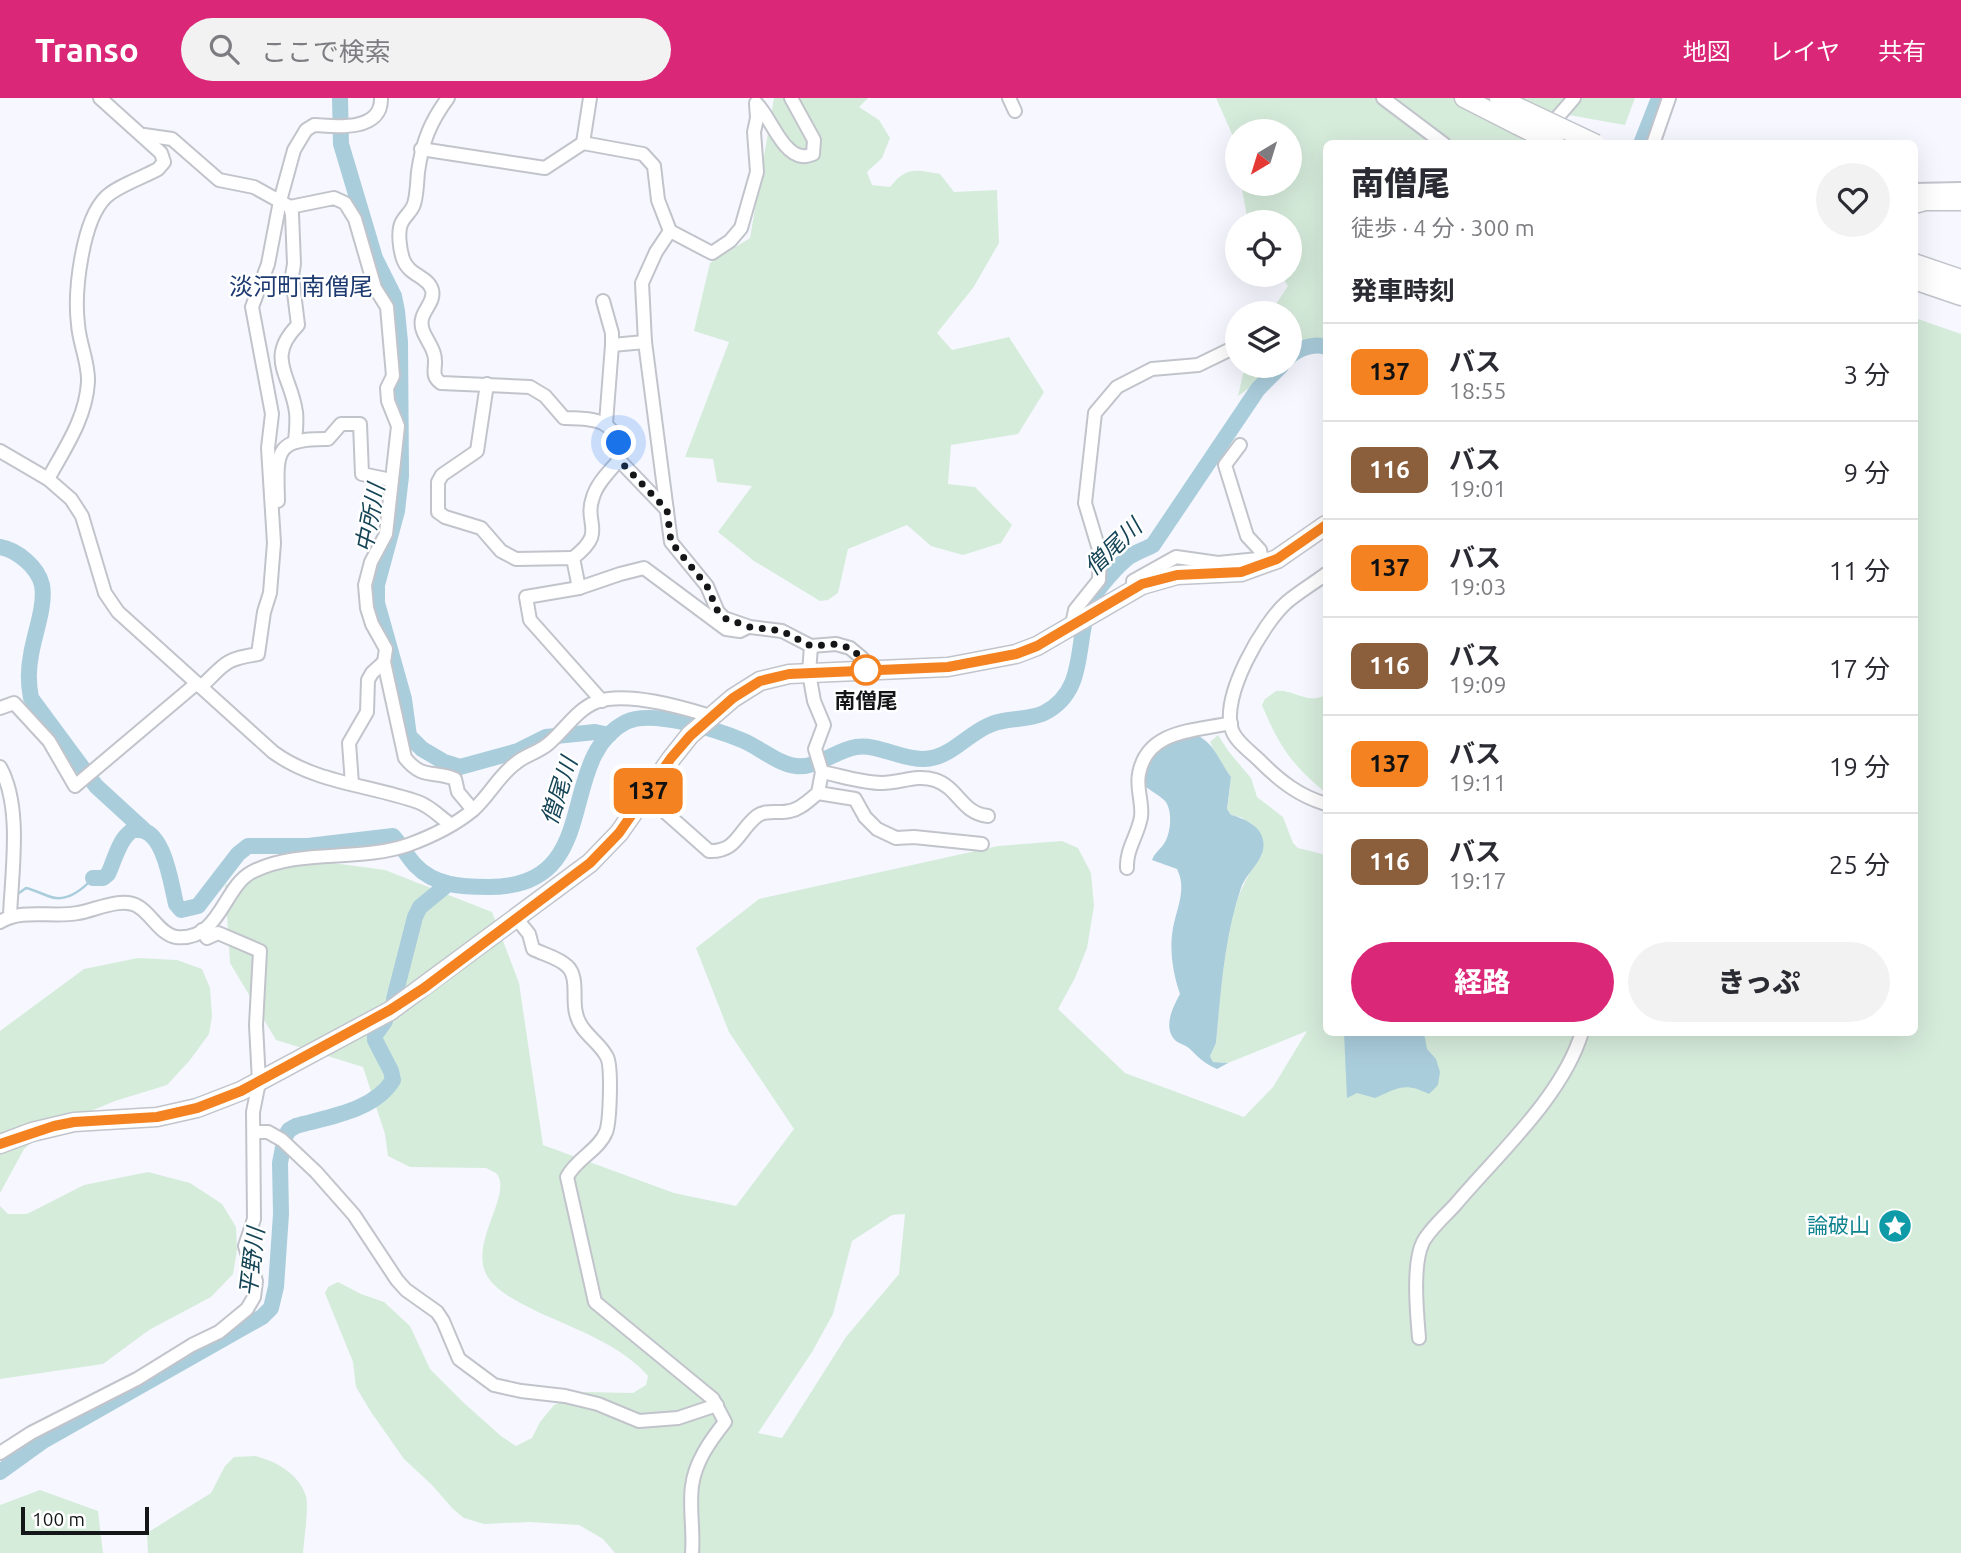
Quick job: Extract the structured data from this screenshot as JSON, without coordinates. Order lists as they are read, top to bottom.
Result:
{
  "districts": ["淡河町南僧尾"],
  "water": ["中所川", "僧尾川", "平野川"],
  "places": {
    "other": ["南僧尾"],
    "place": ["論破山"]
  },
  "lines": ["bus line 137"],
  "scale_bar": "100 m",
  "north": "bottom left",
  "page": {
    "header": "Transo",
    "search": "ここで検索",
    "nav": ["地図", "レイヤ", "共有"],
    "on_map": "137",
    "heading": [
      ["南僧尾", "徒歩 · 4 分 · 300 m"],
      "発車時刻"
    ],
    "list": [
      {
        "mark": "137",
        "name": "バス",
        "note": "18:55",
        "value": "3 分"
      },
      {
        "mark": "116",
        "name": "バス",
        "note": "19:01",
        "value": "9 分"
      },
      {
        "mark": "137",
        "name": "バス",
        "note": "19:03",
        "value": "11 分"
      },
      {
        "mark": "116",
        "name": "バス",
        "note": "19:09",
        "value": "17 分"
      },
      {
        "mark": "137",
        "name": "バス",
        "note": "19:11",
        "value": "19 分"
      },
      {
        "mark": "116",
        "name": "バス",
        "note": "19:17",
        "value": "25 分"
      }
    ],
    "buttons": ["経路", "きっぷ"],
    "scale": "100 m"
  }
}
